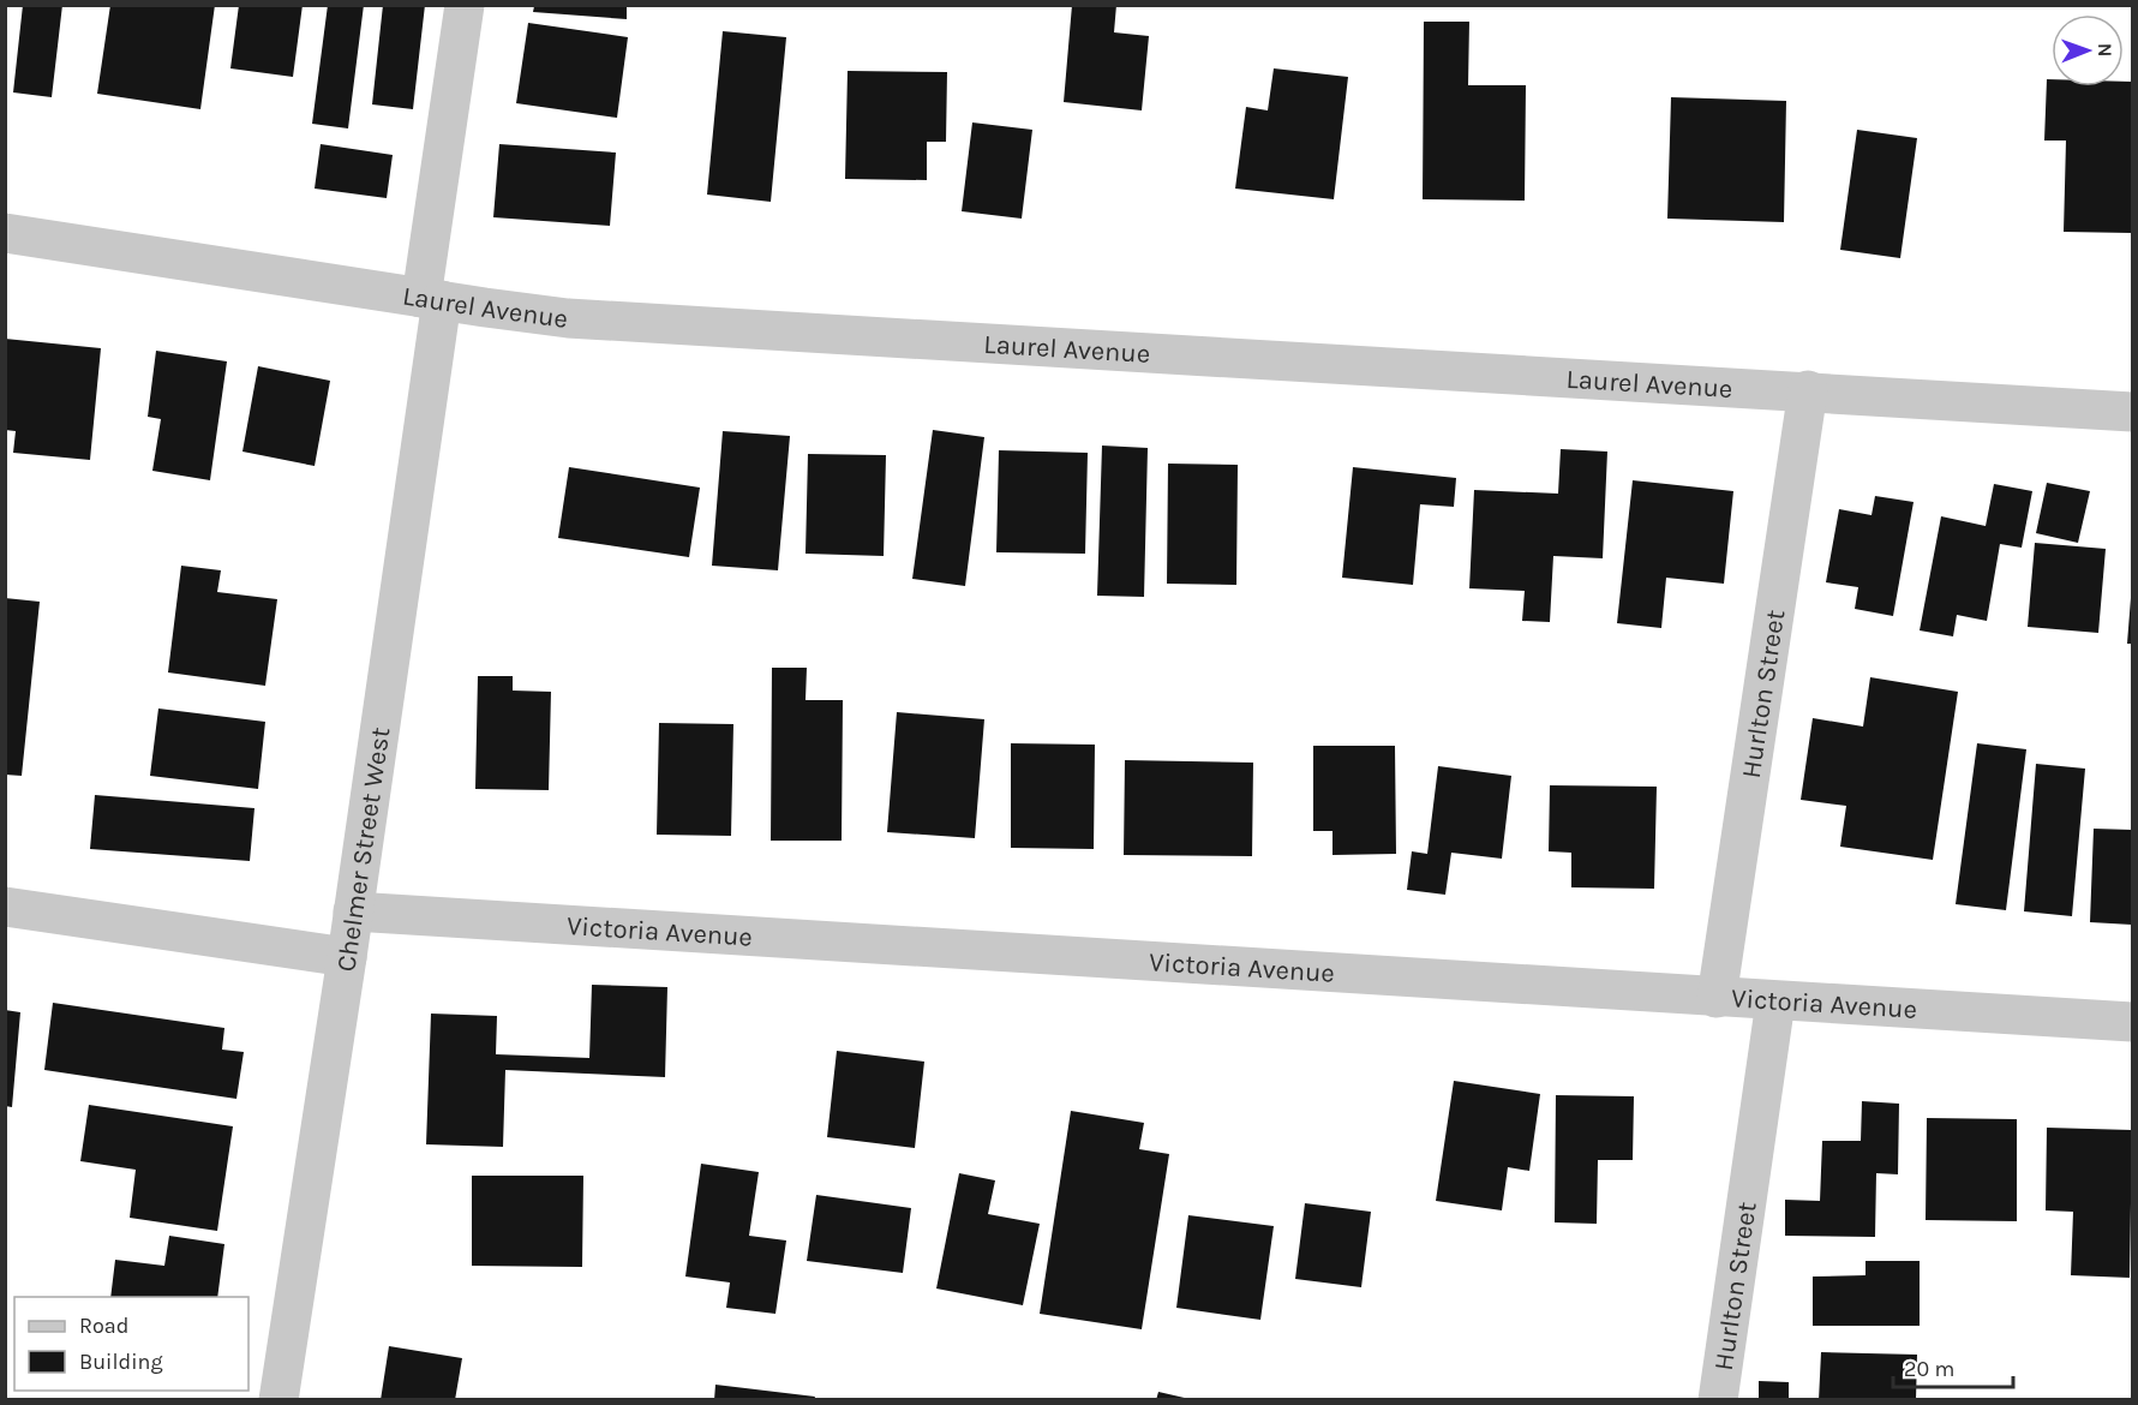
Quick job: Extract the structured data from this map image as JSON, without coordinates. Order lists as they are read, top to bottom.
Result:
{
  "streets": {
    "street": [
      "Laurel Avenue",
      "Hurlton Street",
      "Chelmer Street West",
      "Victoria Avenue"
    ]
  },
  "crossings": [
    ["Laurel Avenue", "Hurlton Street"],
    ["Laurel Avenue", "Chelmer Street West"],
    ["Hurlton Street", "Victoria Avenue"],
    ["Chelmer Street West", "Victoria Avenue"]
  ],
  "legend": ["Road", "Building"],
  "scale_bar": "20 m",
  "north": "right"
}
